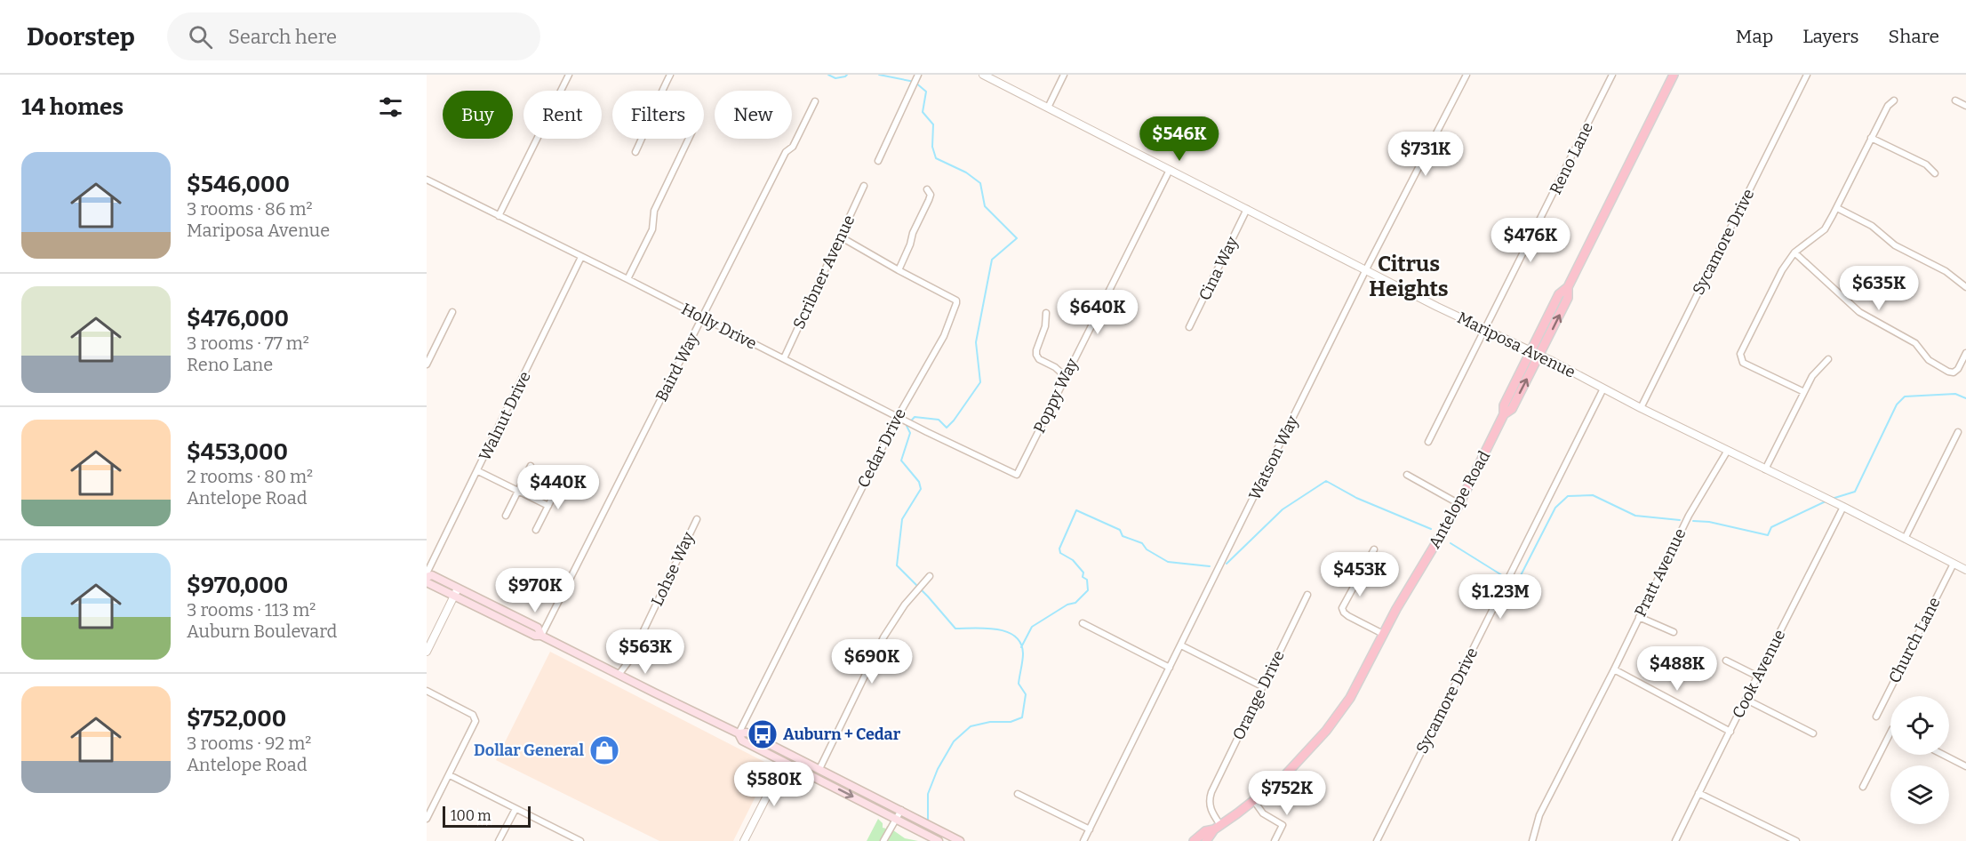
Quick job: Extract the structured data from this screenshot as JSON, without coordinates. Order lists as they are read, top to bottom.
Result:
{
  "streets": {
    "main road": ["Antelope Road"],
    "street": [
      "Reno Lane",
      "Sycamore Drive",
      "Cina Way",
      "Scribner Avenue",
      "Holly Drive",
      "Mariposa Avenue",
      "Baird Way",
      "Poppy Way",
      "Walnut Drive",
      "Cedar Drive",
      "Watson Way",
      "Lohse Way",
      "Pratt Avenue",
      "Church Lane",
      "Cook Avenue",
      "Orange Drive"
    ]
  },
  "crossings": [
    ["Reno Lane", "Mariposa Avenue"],
    ["Sycamore Drive", "Mariposa Avenue"],
    ["Cina Way", "Mariposa Avenue"],
    ["Scribner Avenue", "Holly Drive"],
    ["Holly Drive", "Baird Way"],
    ["Holly Drive", "Poppy Way"],
    ["Holly Drive", "Walnut Drive"],
    ["Holly Drive", "Cedar Drive"],
    ["Mariposa Avenue", "Poppy Way"],
    ["Mariposa Avenue", "Watson Way"],
    ["Mariposa Avenue", "Antelope Road"],
    ["Mariposa Avenue", "Pratt Avenue"],
    ["Mariposa Avenue", "Church Lane"],
    ["Mariposa Avenue", "Cook Avenue"],
    ["Antelope Road", "Orange Drive"]
  ],
  "districts": ["Citrus Heights"],
  "places": {
    "bus stop": ["Auburn + Cedar"],
    "shop": ["Dollar General"]
  },
  "scale_bar": "100 m",
  "page": {
    "header": "Doorstep",
    "search": "Search here",
    "nav": ["Map", "Layers", "Share"],
    "heading": "14 homes",
    "chip": [
      "Buy",
      "Rent",
      "Filters",
      "New"
    ],
    "price": [
      "$546K",
      "$731K",
      "$476K",
      "$635K",
      "$640K",
      "$440K",
      "$453K",
      "$970K",
      "$1.23M",
      "$563K",
      "$690K",
      "$488K",
      "$580K",
      "$752K"
    ],
    "list": [
      {
        "name": "$546,000",
        "note": "3 rooms · 86 m² · Mariposa Avenue"
      },
      {
        "name": "$476,000",
        "note": "3 rooms · 77 m² · Reno Lane"
      },
      {
        "name": "$453,000",
        "note": "2 rooms · 80 m² · Antelope Road"
      },
      {
        "name": "$970,000",
        "note": "3 rooms · 113 m² · Auburn Boulevard"
      },
      {
        "name": "$752,000",
        "note": "3 rooms · 92 m² · Antelope Road"
      }
    ],
    "scale": "100 m"
  }
}
